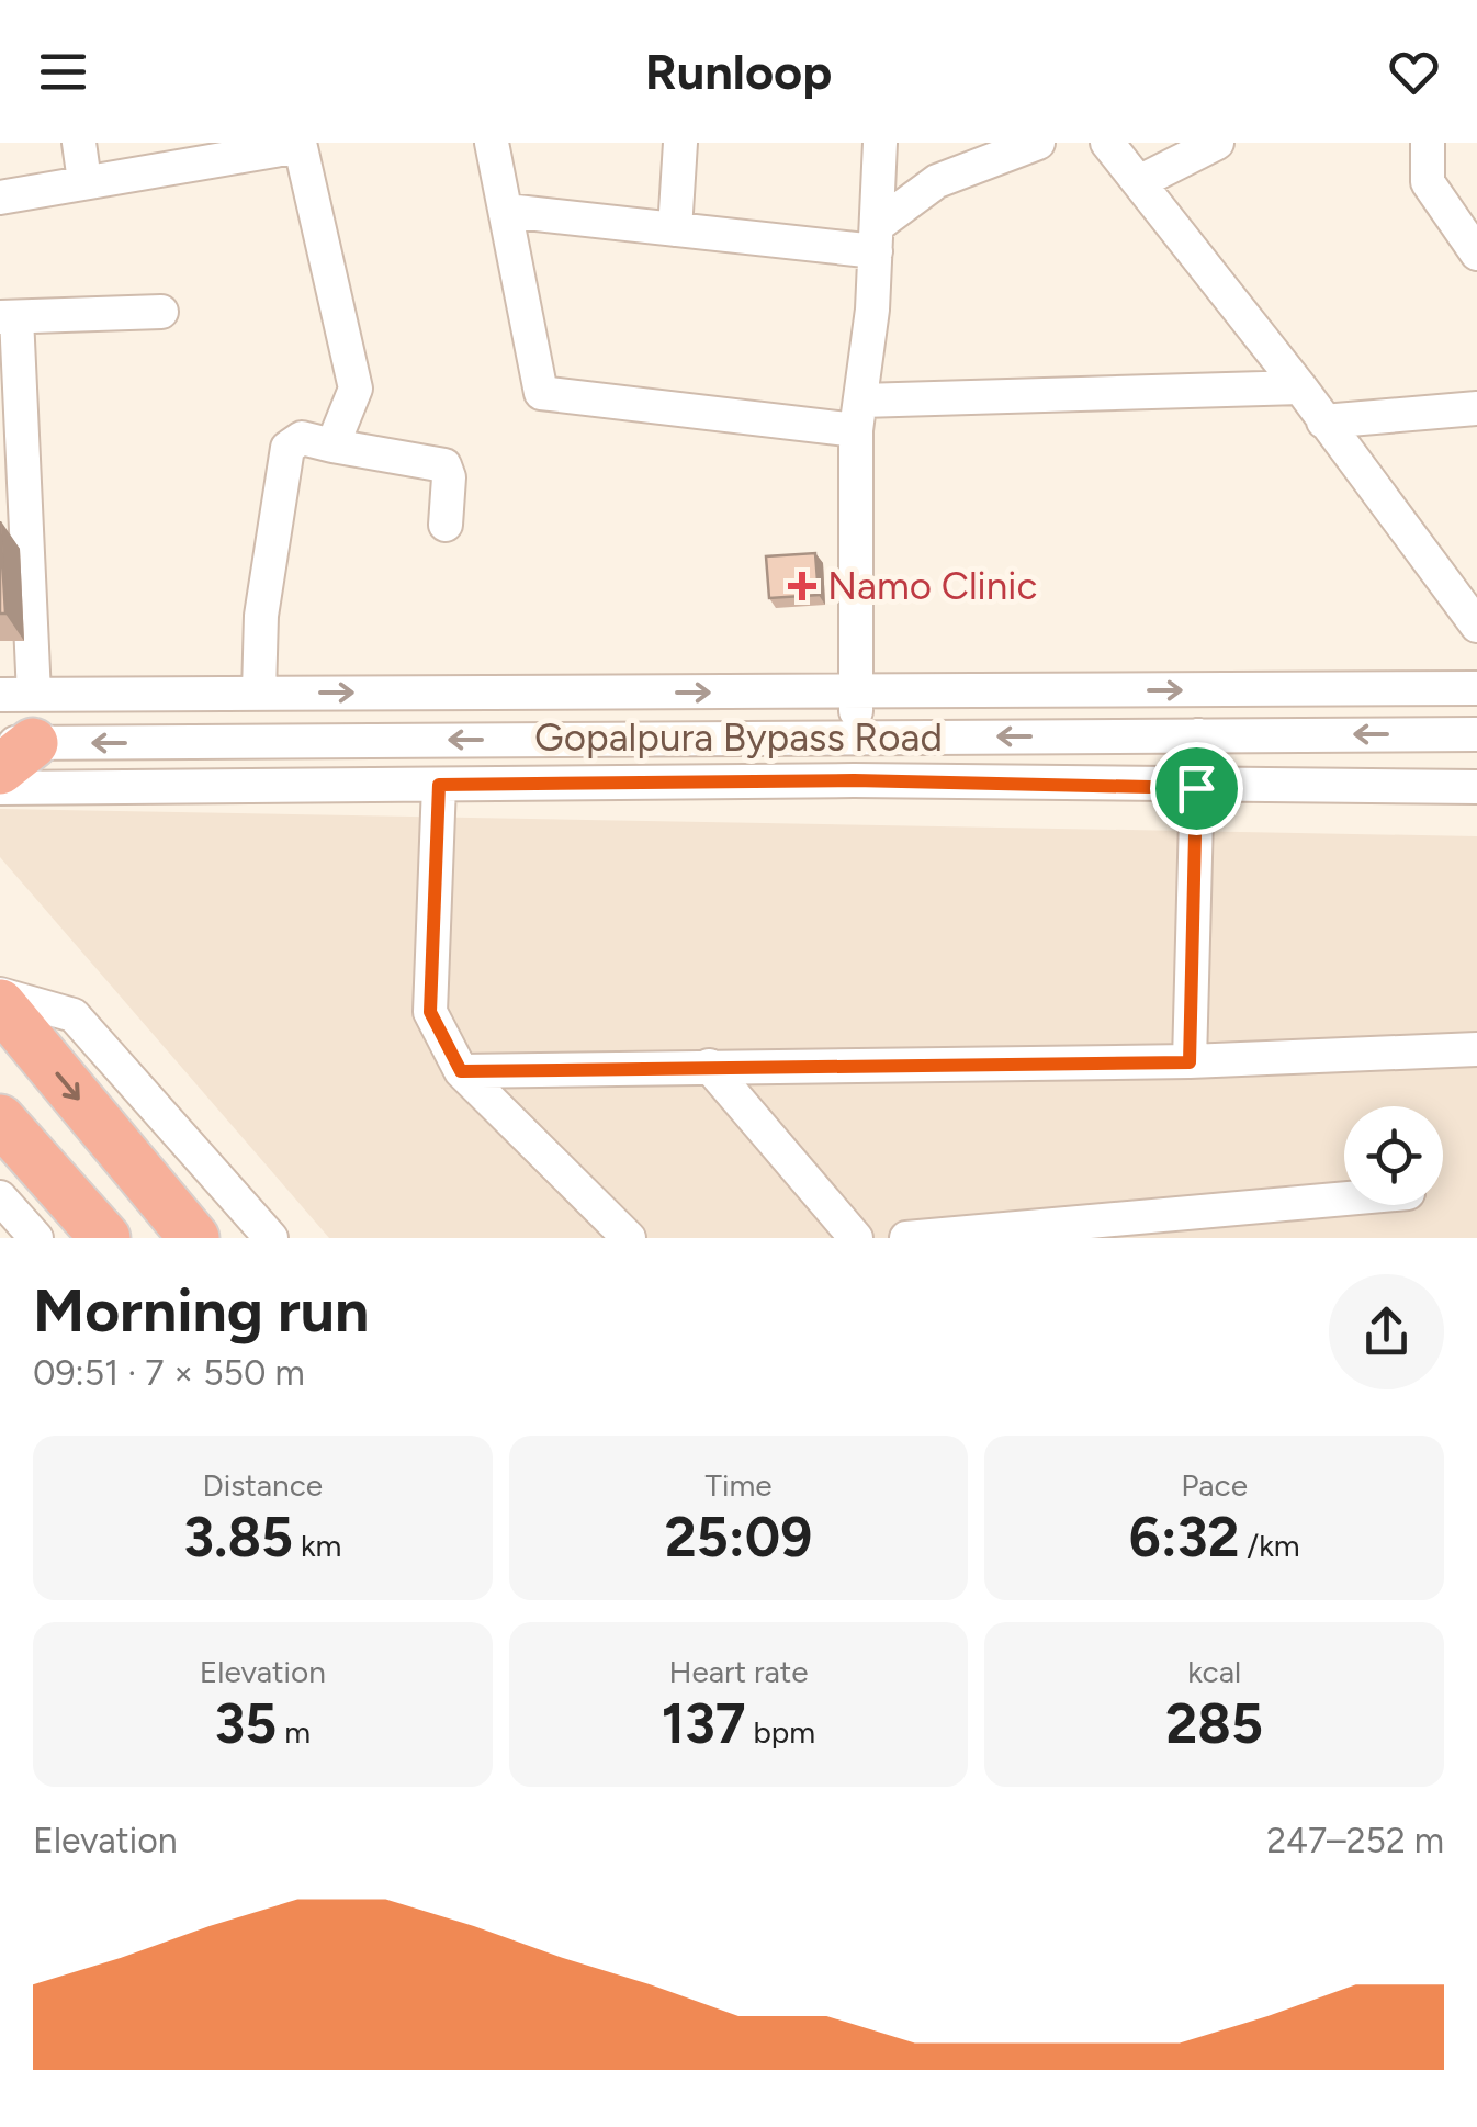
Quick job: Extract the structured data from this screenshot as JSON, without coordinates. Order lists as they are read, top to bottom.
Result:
{
  "streets": {
    "street": ["Gopalpura Bypass Road"]
  },
  "places": {
    "health": ["Namo Clinic"]
  },
  "page": {
    "header": "Runloop",
    "heading": ["Morning run", "09:51 · 7 × 550 m"],
    "stats": [
      ["Distance", "3.85 km"],
      ["Time", "25:09"],
      ["Pace", "6:32 /km"],
      ["Elevation", "35 m"],
      ["Heart rate", "137 bpm"],
      ["kcal", "285"]
    ],
    "chart": ["Elevation", "247–252 m"]
  }
}
